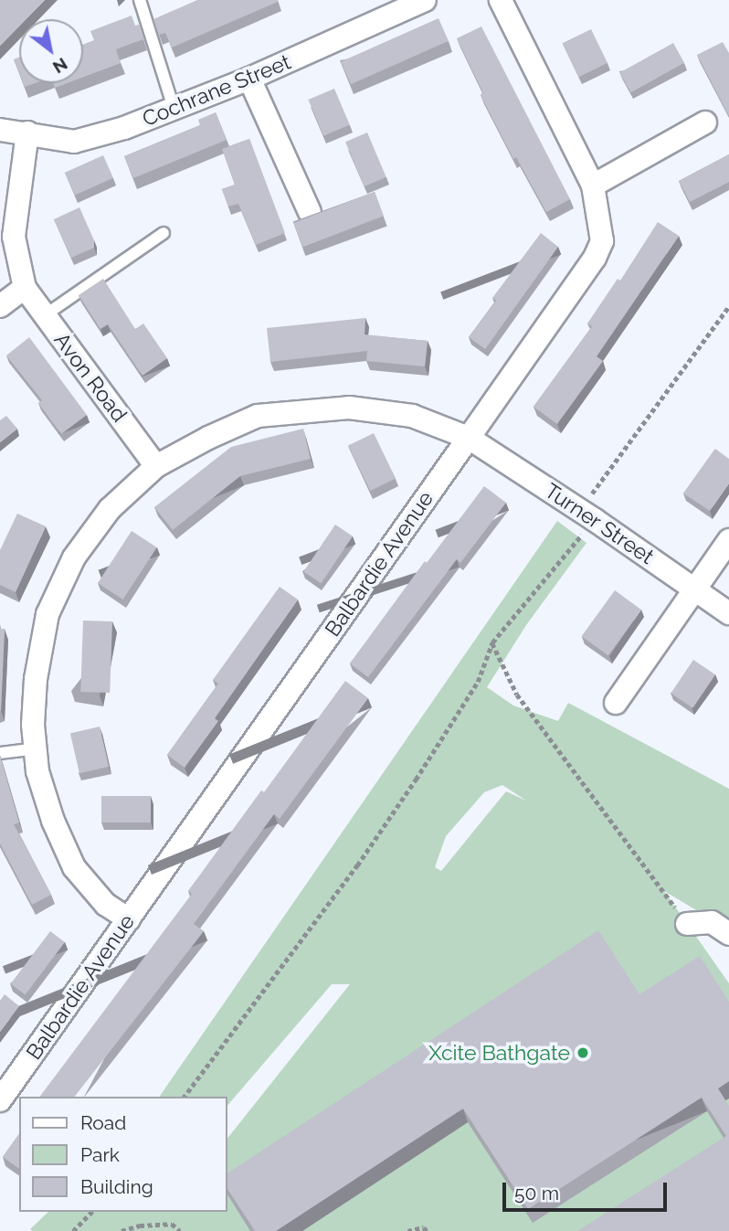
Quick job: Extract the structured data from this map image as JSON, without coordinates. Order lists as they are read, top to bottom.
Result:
{
  "streets": {
    "street": [
      "Cochrane Street",
      "Avon Road",
      "Turner Street",
      "Balbardie Avenue"
    ]
  },
  "crossings": [
    ["Cochrane Street", "Avon Road"],
    ["Avon Road", "Turner Street"],
    ["Turner Street", "Balbardie Avenue"]
  ],
  "places": ["Xcite Bathgate"],
  "legend": ["Road", "Park", "Building"],
  "scale_bar": "50 m",
  "north": "bottom right"
}
